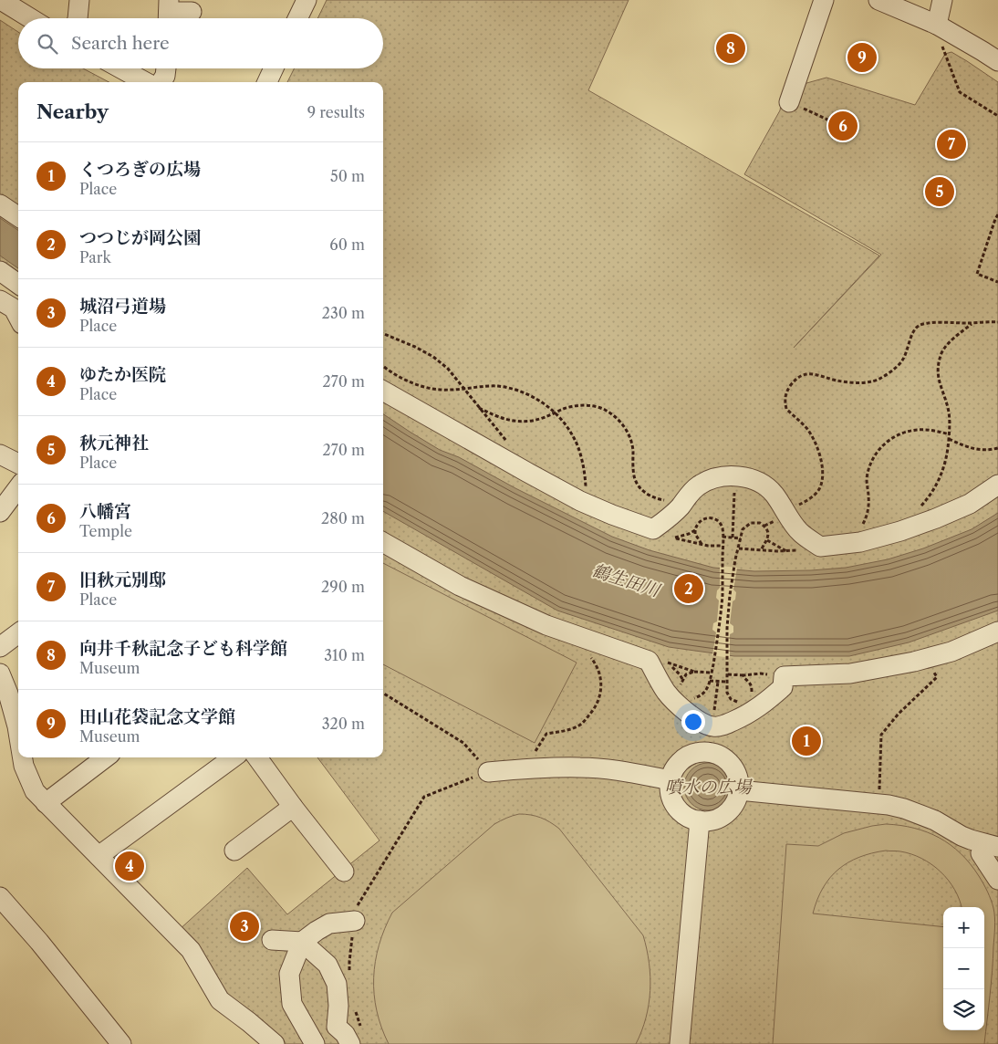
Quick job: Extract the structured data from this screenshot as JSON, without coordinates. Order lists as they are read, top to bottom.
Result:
{
  "water": ["鶴生田川", "噴水の広場"],
  "page": {
    "search": "Search here",
    "pins": [
      "8",
      "9",
      "6",
      "7",
      "5",
      "2",
      "1",
      "4",
      "3"
    ],
    "heading": ["Nearby", "9 results"],
    "list": [
      {
        "mark": "1",
        "name": "くつろぎの広場",
        "note": "Place",
        "value": "50 m"
      },
      {
        "mark": "2",
        "name": "つつじが岡公園",
        "note": "Park",
        "value": "60 m"
      },
      {
        "mark": "3",
        "name": "城沼弓道場",
        "note": "Place",
        "value": "230 m"
      },
      {
        "mark": "4",
        "name": "ゆたか医院",
        "note": "Place",
        "value": "270 m"
      },
      {
        "mark": "5",
        "name": "秋元神社",
        "note": "Place",
        "value": "270 m"
      },
      {
        "mark": "6",
        "name": "八幡宮",
        "note": "Temple",
        "value": "280 m"
      },
      {
        "mark": "7",
        "name": "旧秋元別邸",
        "note": "Place",
        "value": "290 m"
      },
      {
        "mark": "8",
        "name": "向井千秋記念子ども科学館",
        "note": "Museum",
        "value": "310 m"
      },
      {
        "mark": "9",
        "name": "田山花袋記念文学館",
        "note": "Museum",
        "value": "320 m"
      }
    ],
    "map_buttons": ["+", "−"]
  }
}
